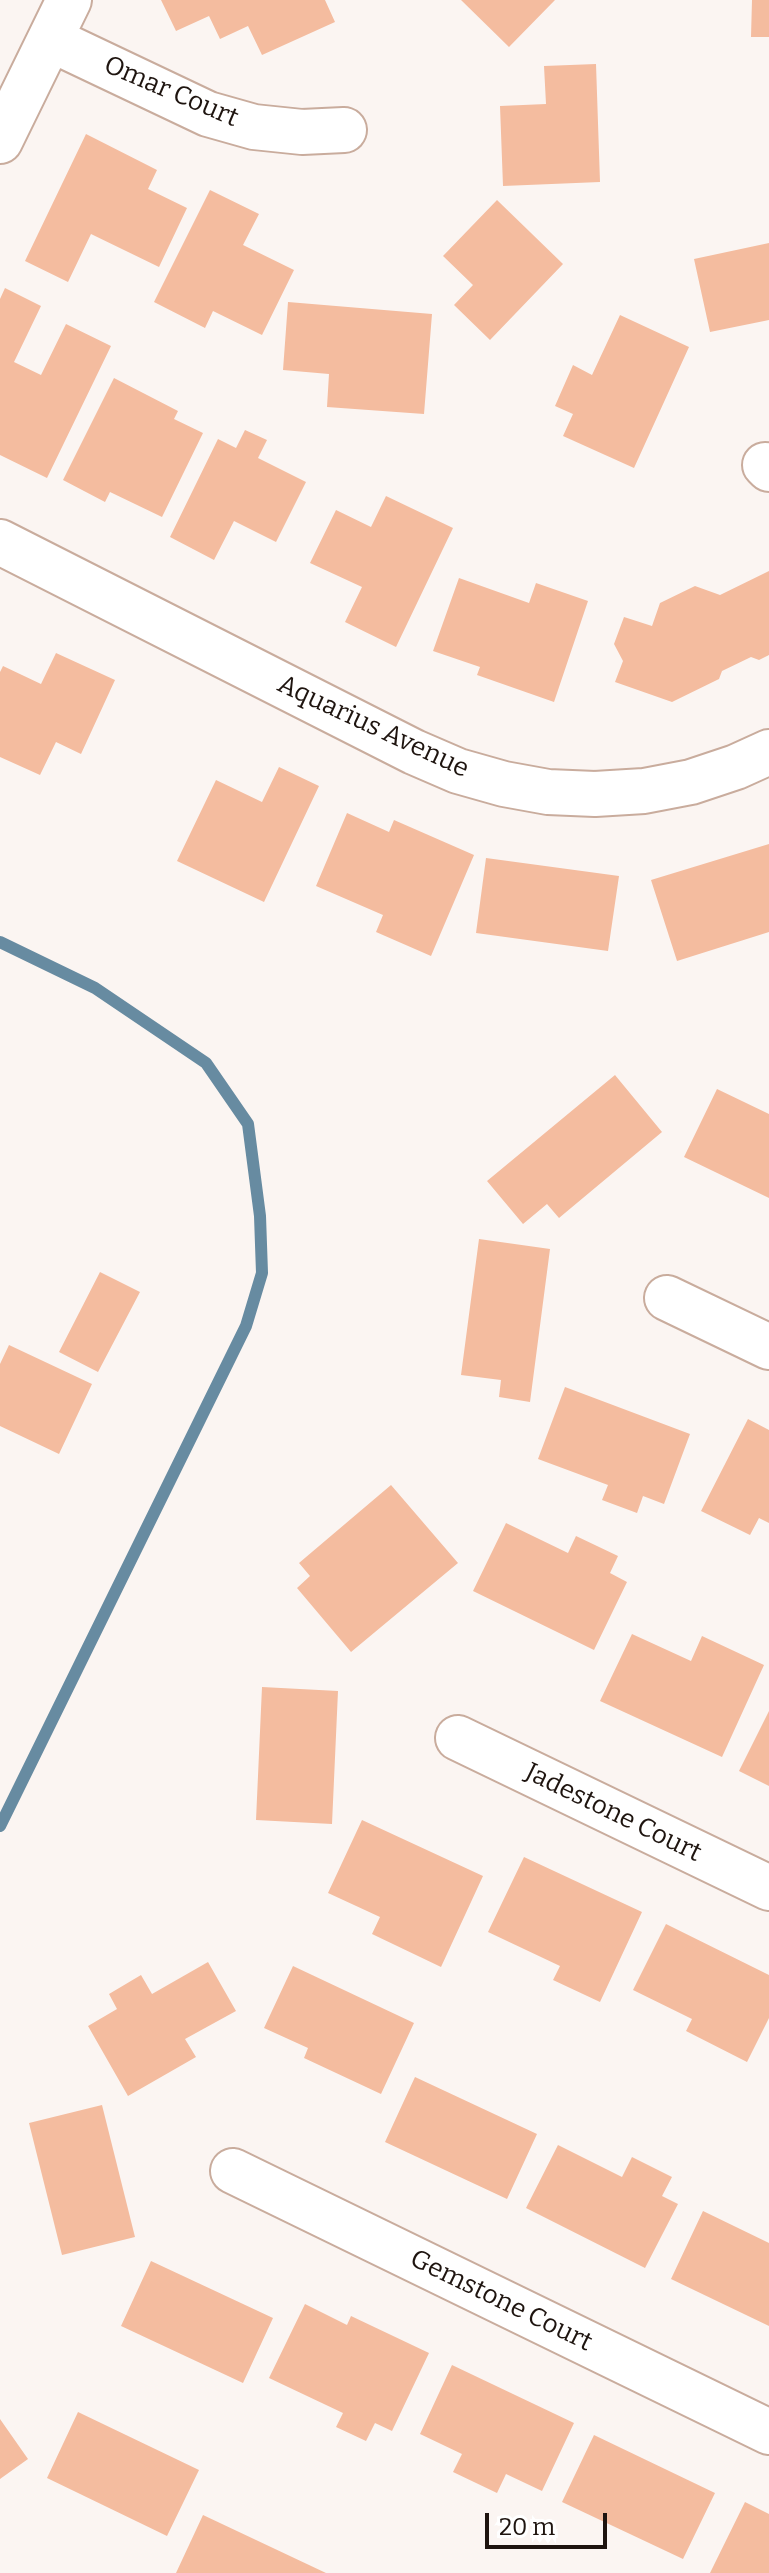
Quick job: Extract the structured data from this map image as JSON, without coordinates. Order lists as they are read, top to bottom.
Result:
{
  "streets": {
    "street": [
      "Omar Court",
      "Aquarius Avenue",
      "Jadestone Court",
      "Gemstone Court"
    ]
  },
  "scale_bar": "20 m"
}
